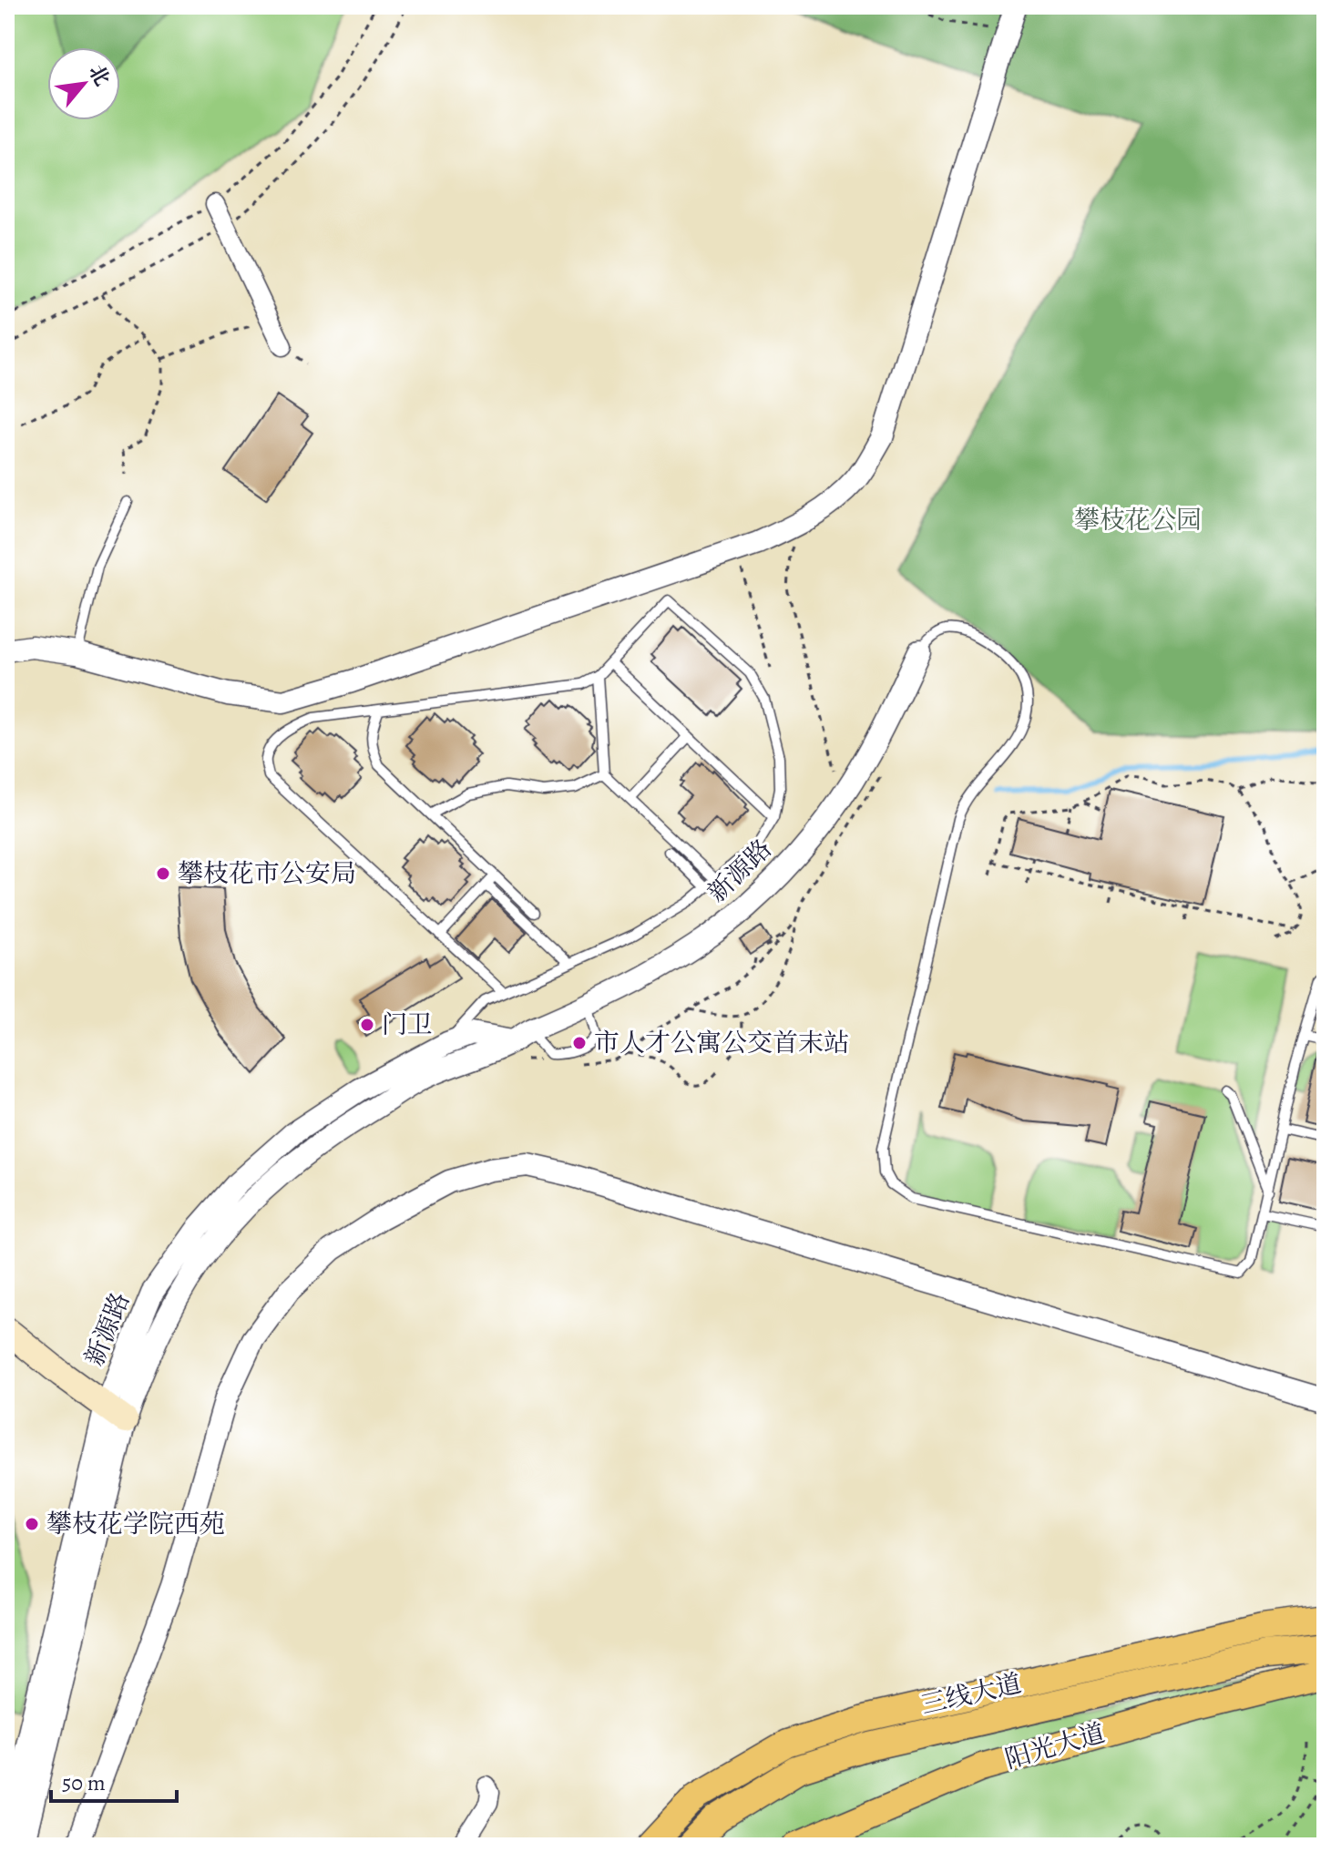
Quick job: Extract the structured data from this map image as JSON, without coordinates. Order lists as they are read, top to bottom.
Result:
{
  "streets": {
    "main road": ["三线大道", "阳光大道"],
    "street": ["新源路"]
  },
  "parks": ["攀枝花公园"],
  "places": [
    "攀枝花市公安局",
    "门卫",
    "市人才公寓公交首末站",
    "攀枝花学院西苑"
  ],
  "scale_bar": "50 m",
  "north": "top right"
}
